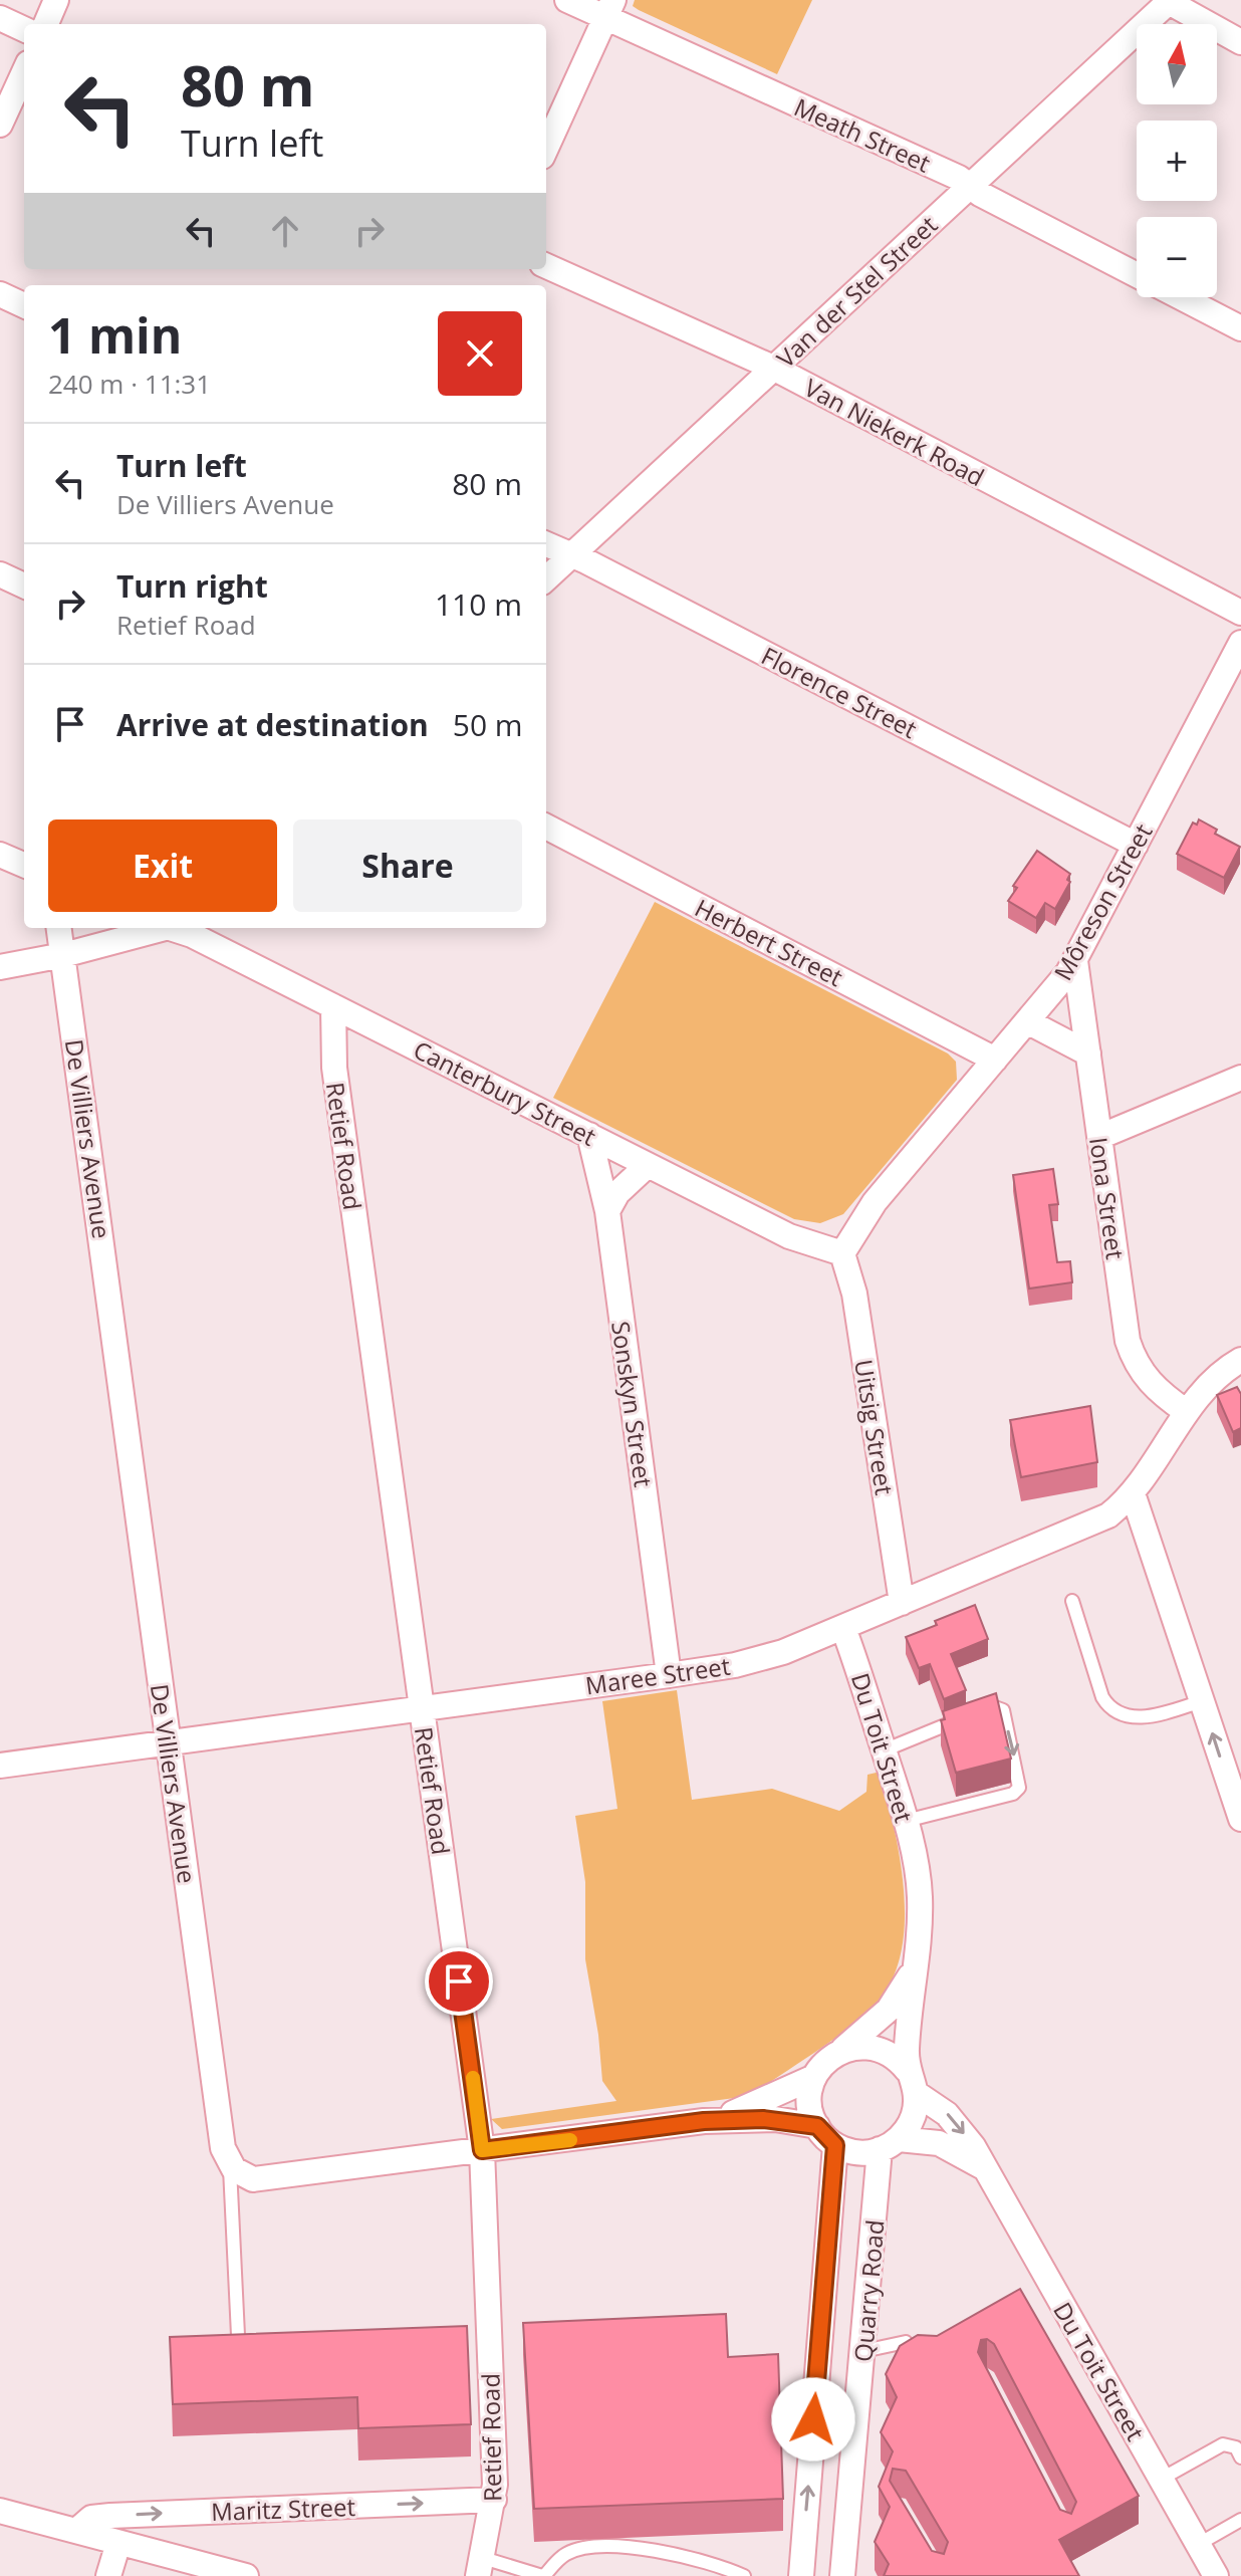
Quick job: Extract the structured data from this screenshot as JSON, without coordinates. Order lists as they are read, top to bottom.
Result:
{
  "streets": {
    "street": [
      "Meath Street",
      "Van der Stel Street",
      "Van Niekerk Road",
      "Florence Street",
      "Môreson Street",
      "Herbert Street",
      "Canterbury Street",
      "De Villiers Avenue",
      "Retief Road",
      "Iona Street",
      "Sonskyn Street",
      "Uitsig Street",
      "Maree Street",
      "Du Toit Street",
      "Quarry Road",
      "Maritz Street"
    ]
  },
  "crossings": [
    ["Meath Street", "Van der Stel Street"],
    ["Van der Stel Street", "Van Niekerk Road"],
    ["Van der Stel Street", "Florence Street"],
    ["Florence Street", "Môreson Street"],
    ["Môreson Street", "Herbert Street"],
    ["Môreson Street", "Canterbury Street"],
    ["Môreson Street", "Iona Street"],
    ["Môreson Street", "Uitsig Street"],
    ["Canterbury Street", "Retief Road"],
    ["Canterbury Street", "Sonskyn Street"],
    ["Canterbury Street", "Uitsig Street"],
    ["De Villiers Avenue", "Maree Street"],
    ["Retief Road", "Maree Street"],
    ["Retief Road", "Maritz Street"],
    ["Iona Street", "Maree Street"],
    ["Sonskyn Street", "Maree Street"],
    ["Uitsig Street", "Maree Street"],
    ["Maree Street", "Du Toit Street"],
    ["Du Toit Street", "Quarry Road"]
  ],
  "north": "top",
  "page": {
    "map_buttons": ["+", "−"],
    "turn": ["80 m", "Turn left"],
    "heading": ["1 min", "240 m · 11:31"],
    "list": [
      {
        "name": "Turn left",
        "note": "De Villiers Avenue",
        "value": "80 m"
      },
      {
        "name": "Turn right",
        "note": "Retief Road",
        "value": "110 m"
      },
      {
        "name": "Arrive at destination",
        "value": "50 m"
      }
    ],
    "buttons": ["Exit", "Share"]
  }
}
